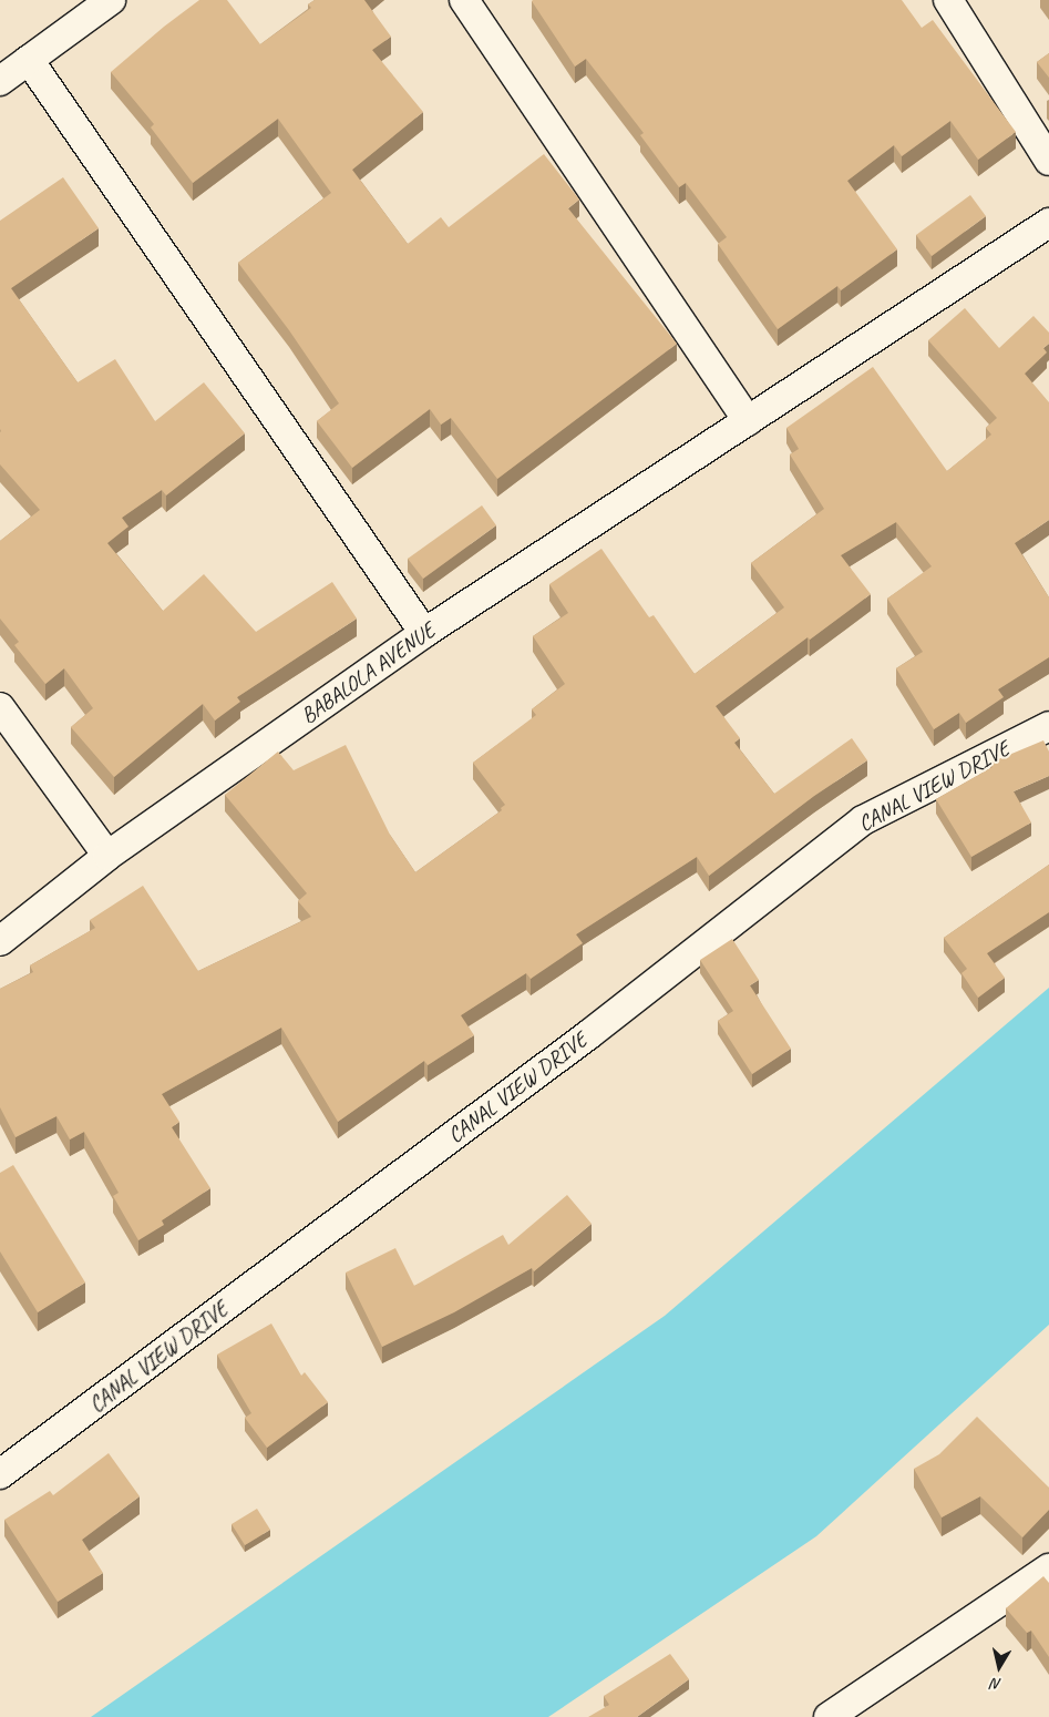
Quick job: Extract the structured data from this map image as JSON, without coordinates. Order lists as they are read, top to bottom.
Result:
{
  "streets": {
    "street": ["BABALOLA AVENUE", "CANAL VIEW DRIVE"]
  },
  "north": "bottom"
}
